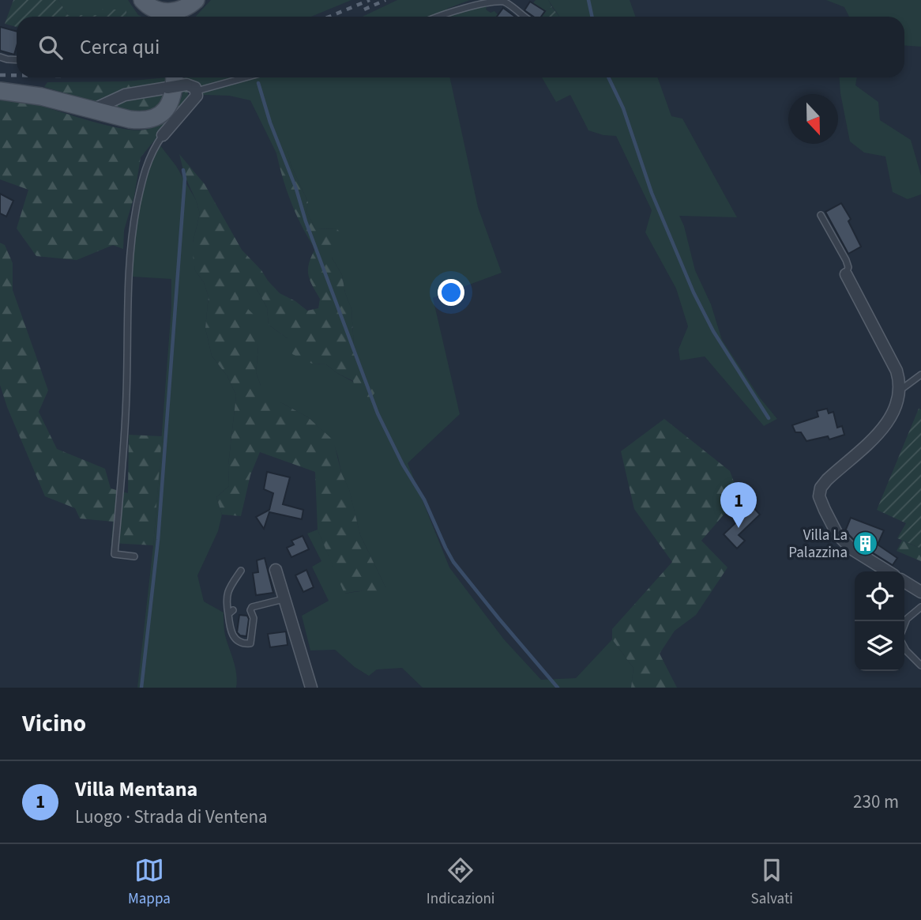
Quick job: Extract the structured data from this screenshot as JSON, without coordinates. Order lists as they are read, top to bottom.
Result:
{
  "places": {
    "building": ["Villa La Palazzina"]
  },
  "north": "bottom",
  "page": {
    "search": "Cerca qui",
    "pins": "1",
    "heading": "Vicino",
    "list": [
      {
        "mark": "1",
        "name": "Villa Mentana",
        "note": "Luogo · Strada di Ventena",
        "value": "230 m"
      }
    ],
    "nav": ["Mappa", "Indicazioni", "Salvati"]
  }
}
